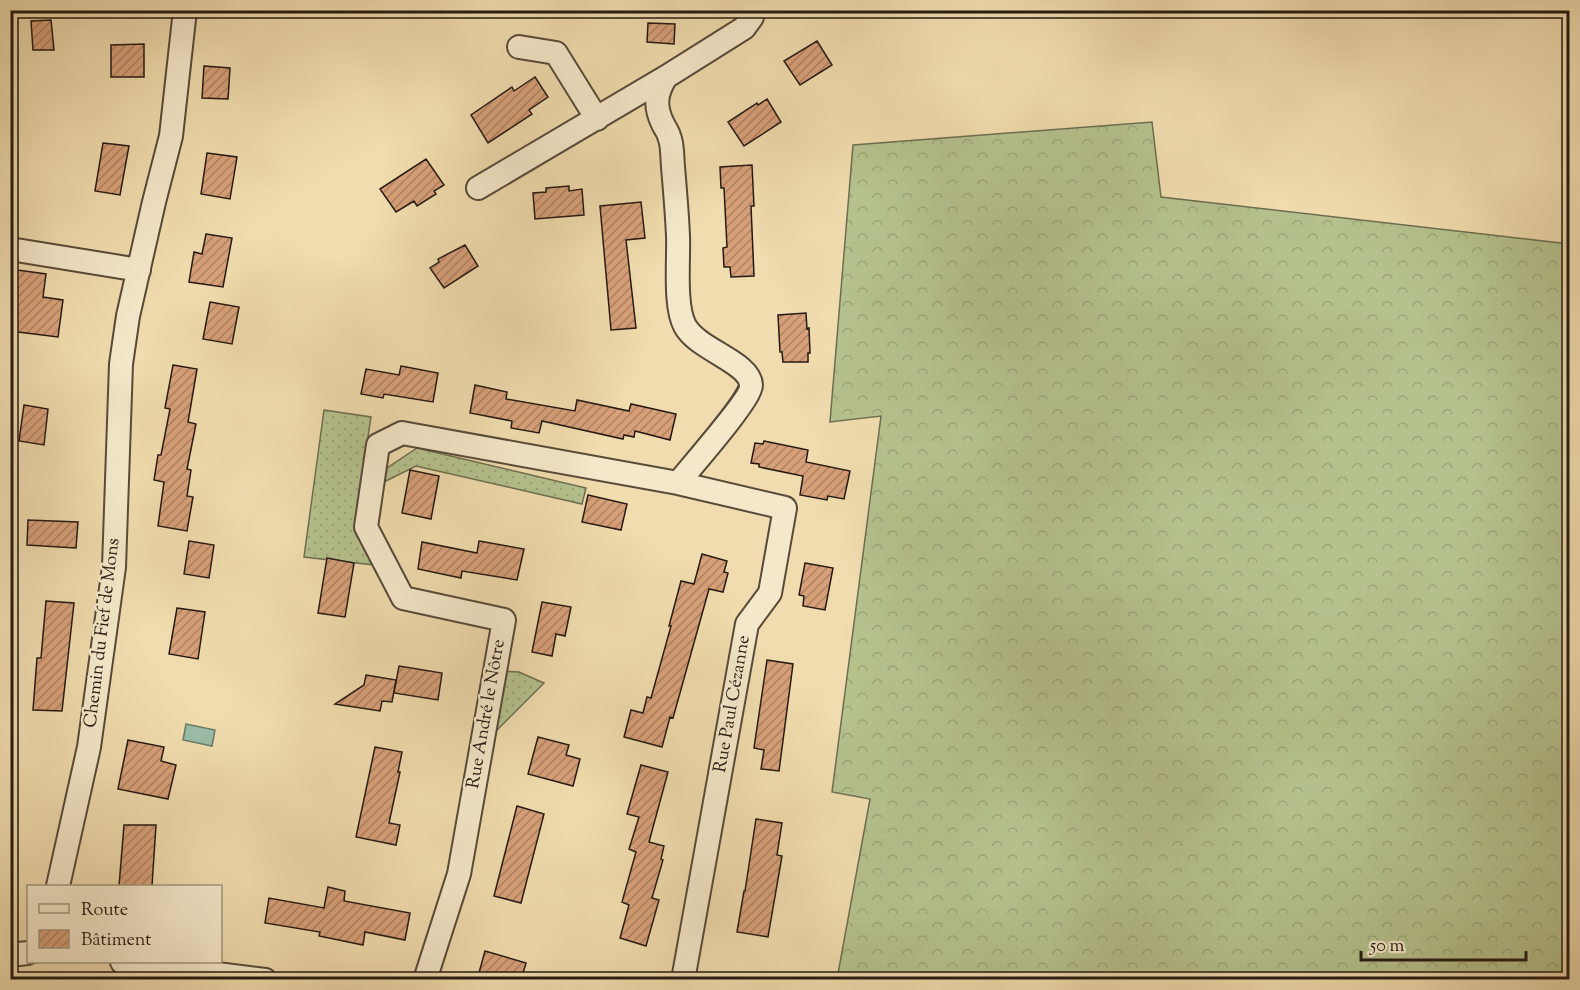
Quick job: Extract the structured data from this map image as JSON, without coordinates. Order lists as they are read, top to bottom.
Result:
{
  "streets": {
    "street": ["Chemin du Fief de Mons", "Rue Paul Cézanne", "Rue André le Nôtre"]
  },
  "crossings": [
    ["Rue Paul Cézanne", "Rue André le Nôtre"]
  ],
  "legend": ["Route", "Bâtiment"],
  "scale_bar": "50 m"
}
